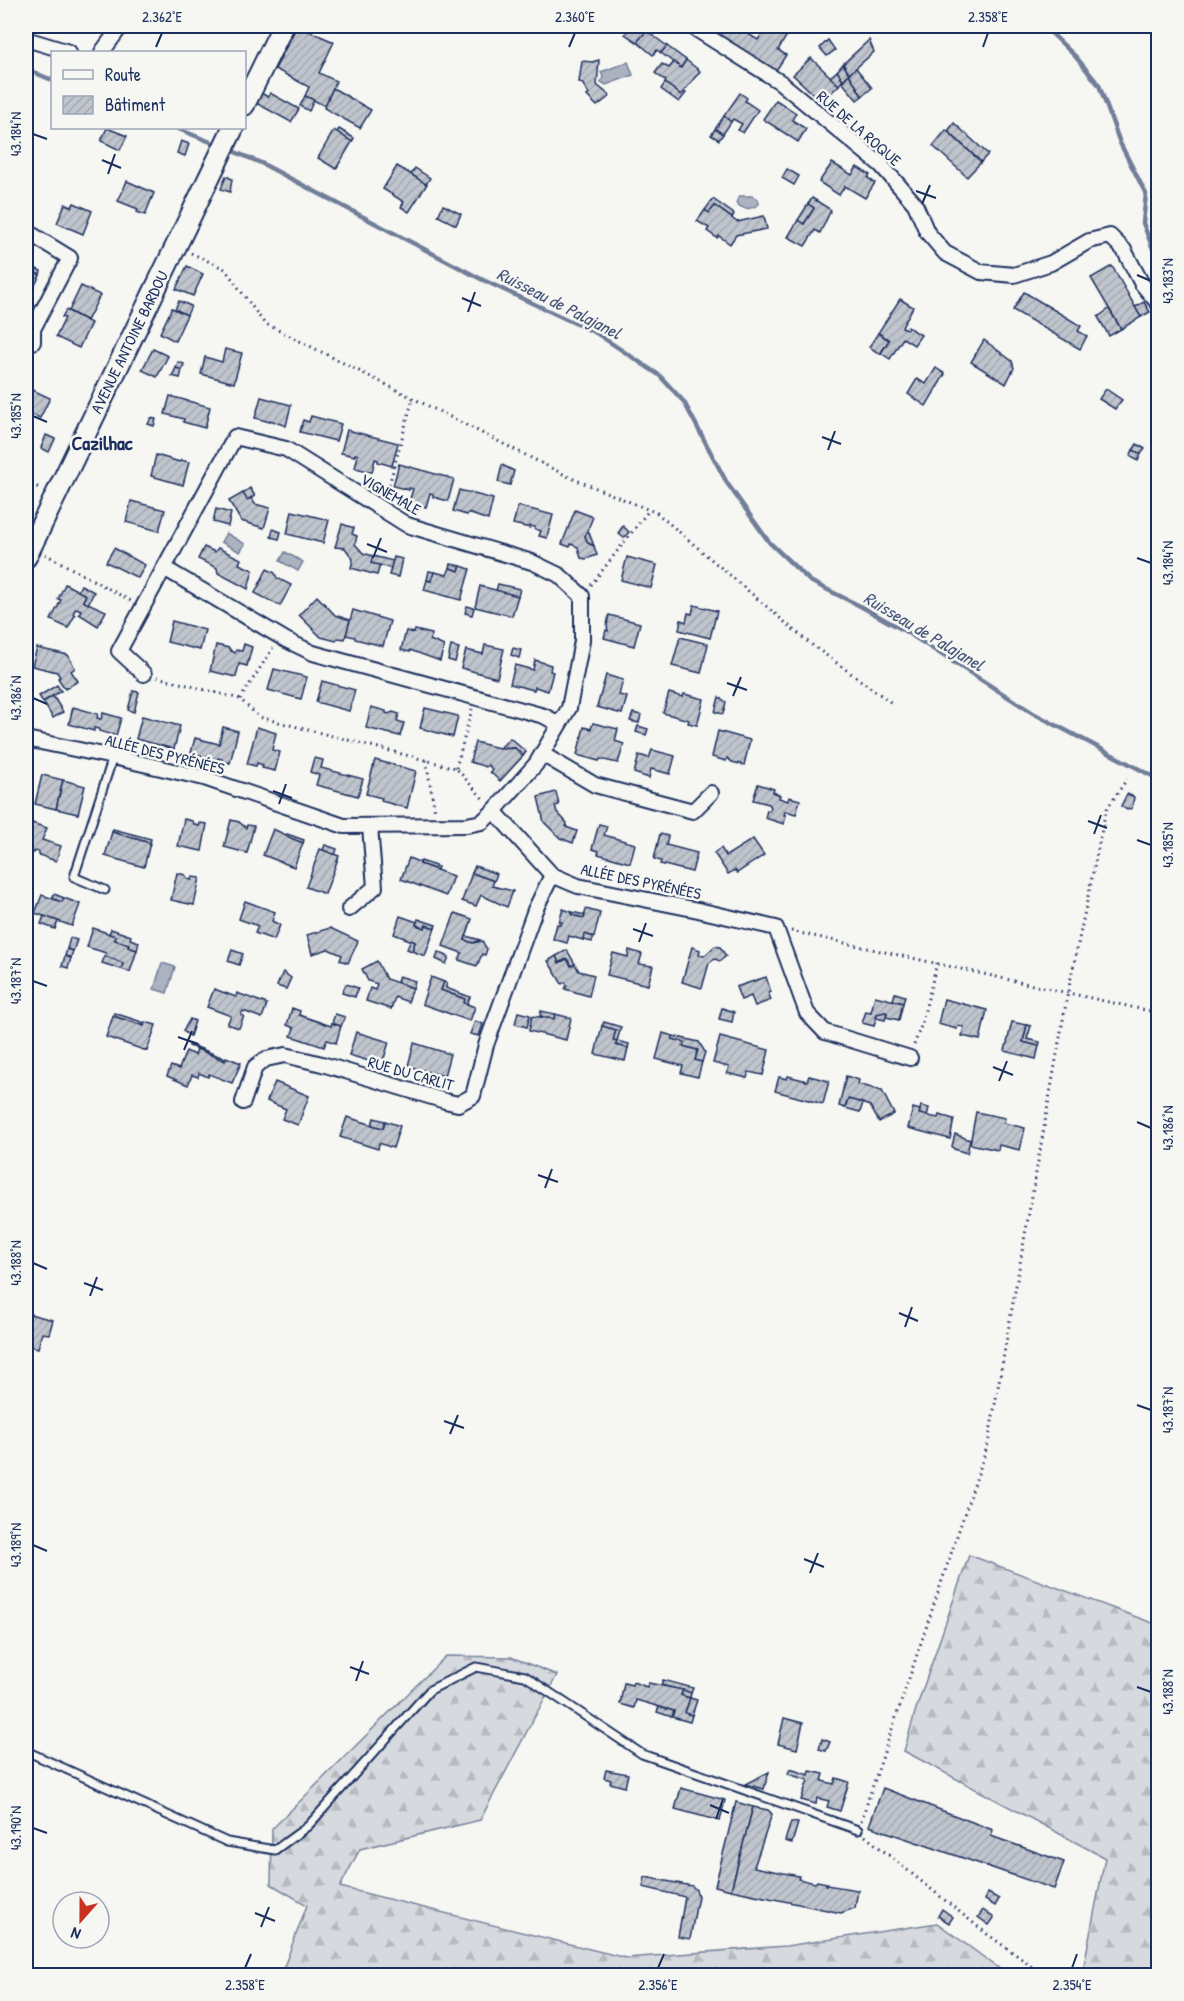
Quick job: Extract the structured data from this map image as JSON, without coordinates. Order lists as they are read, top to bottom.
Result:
{
  "streets": {
    "street": [
      "RUE DE LA ROQUE",
      "AVENUE ANTOINE BARDOU",
      "VIGNEMALE",
      "ALLÉE DES PYRÉNÉES",
      "RUE DU CARLIT"
    ]
  },
  "crossings": [
    ["ALLÉE DES PYRÉNÉES", "RUE DU CARLIT"]
  ],
  "districts": ["Cazilhac"],
  "water": ["Ruisseau de Palajanel"],
  "legend": ["Route", "Bâtiment"],
  "north": "bottom",
  "coordinates": [
    "2.362°E",
    "2.360°E",
    "2.358°E",
    "43.184°N",
    "43.183°N",
    "43.185°N",
    "43.186°N",
    "43.187°N",
    "43.188°N",
    "43.189°N",
    "43.190°N",
    "2.356°E",
    "2.354°E"
  ]
}
